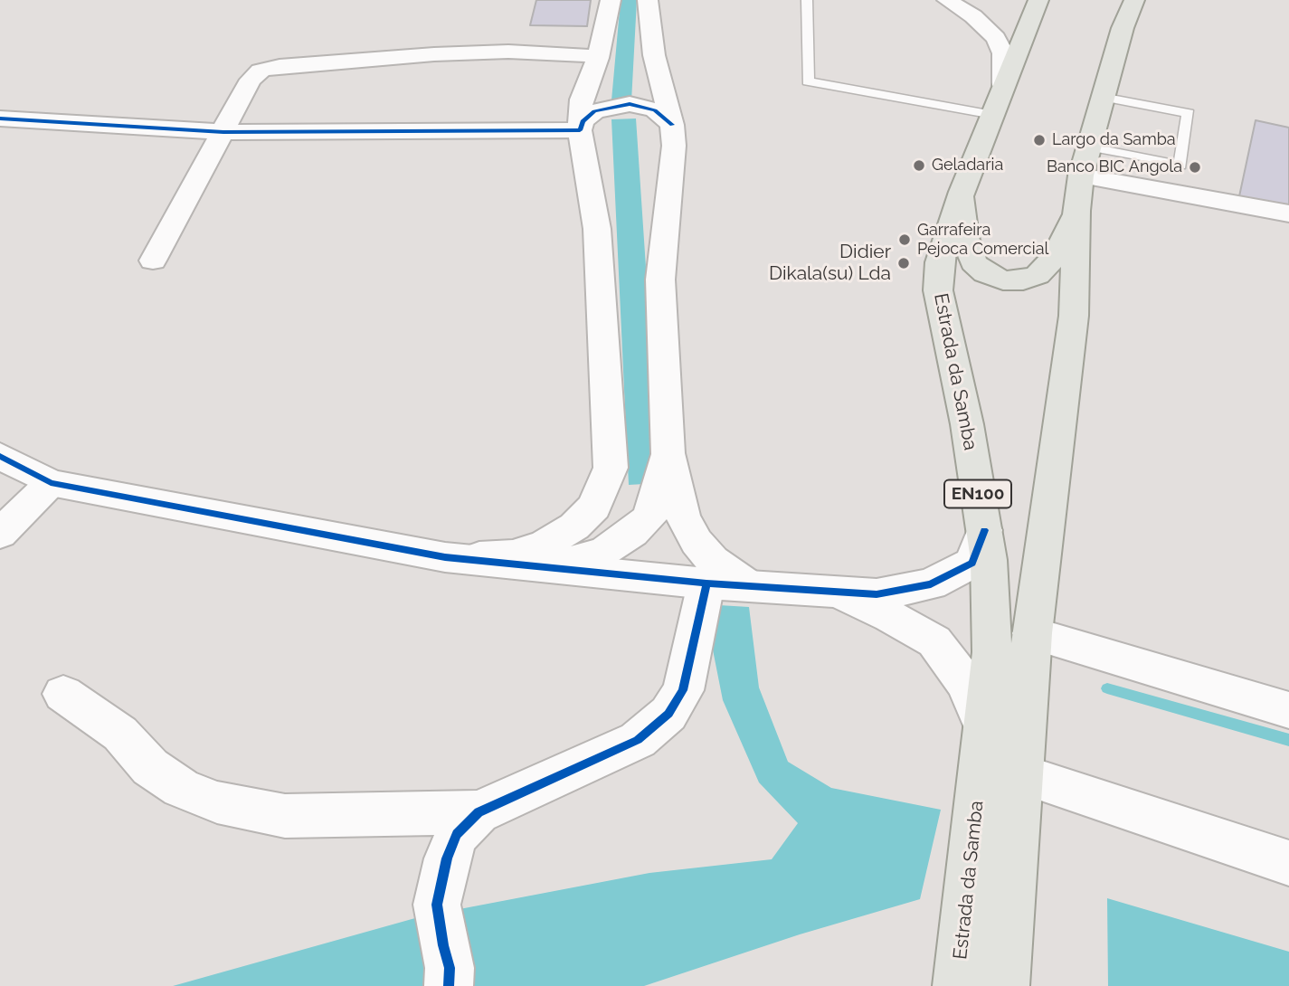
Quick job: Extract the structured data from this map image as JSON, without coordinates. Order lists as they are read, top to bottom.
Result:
{
  "streets": {
    "main road": ["Estrada da Samba", "EN100"]
  },
  "places": [
    "Largo da Samba",
    "Geladaria",
    "Banco BIC Angola",
    "Garrafeira Pejoca Comercial",
    "Didier Dikala(su) Lda"
  ]
}
